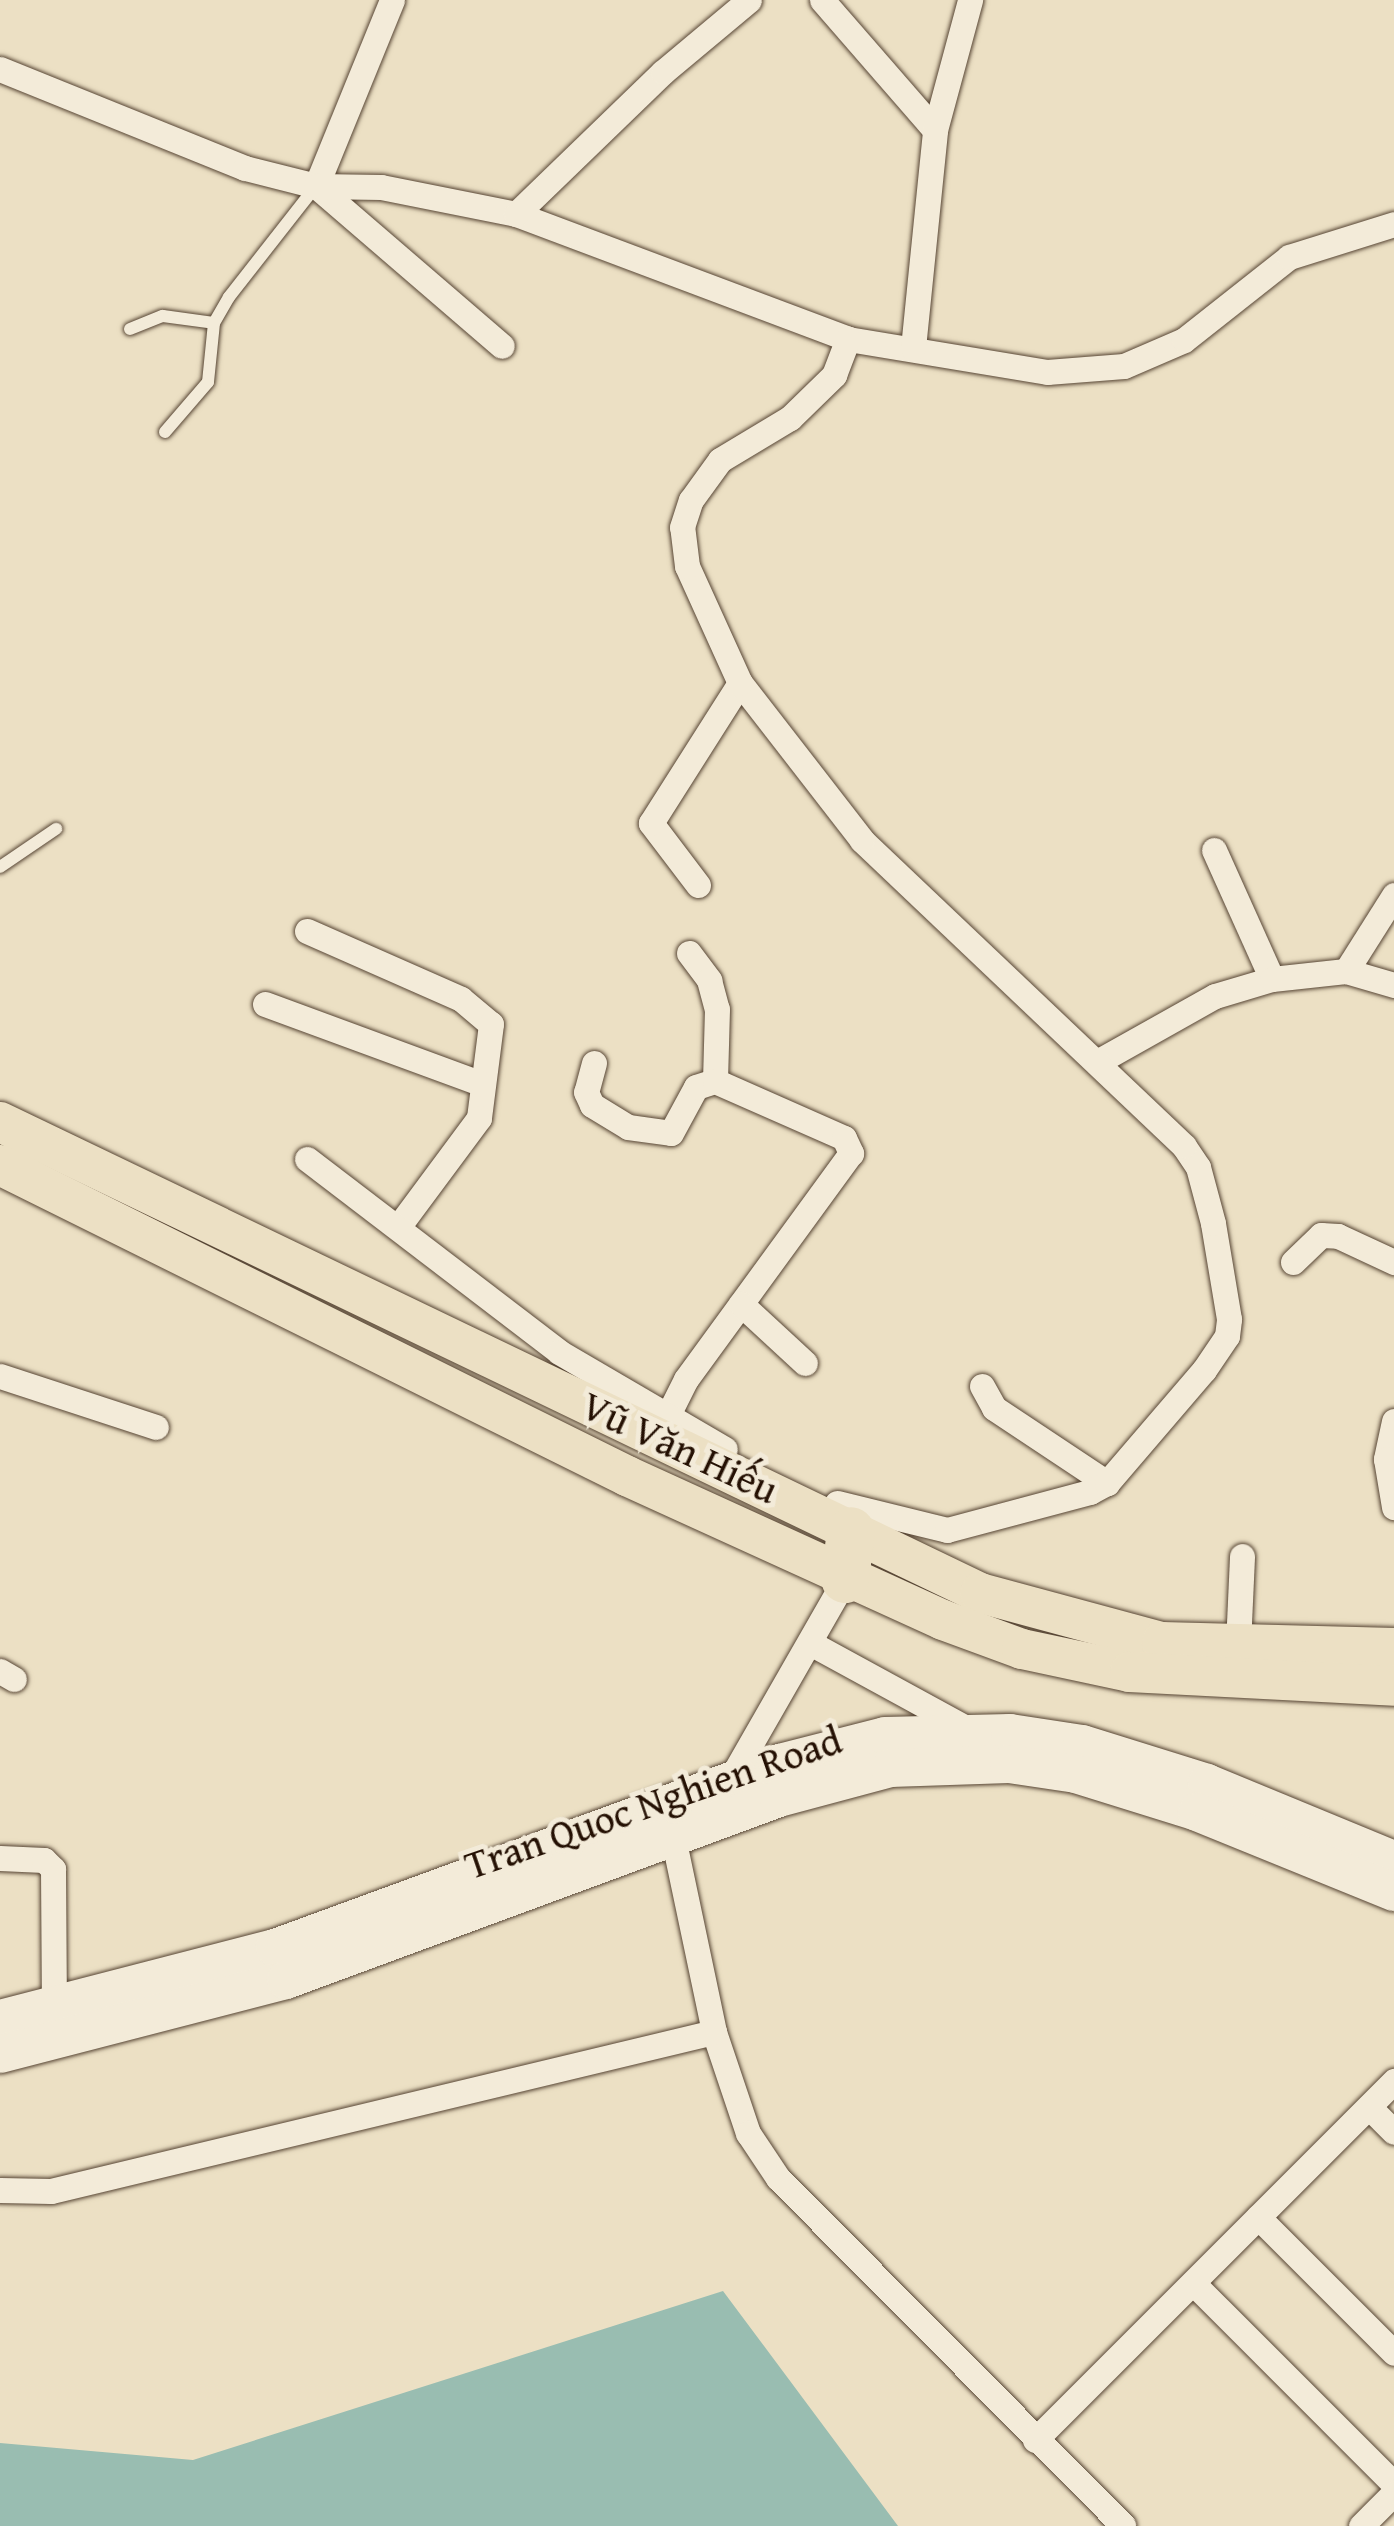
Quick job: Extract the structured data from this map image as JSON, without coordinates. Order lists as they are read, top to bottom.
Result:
{
  "streets": {
    "main road": ["Vũ Văn Hiếu", "Tran Quoc Nghien Road"]
  }
}
